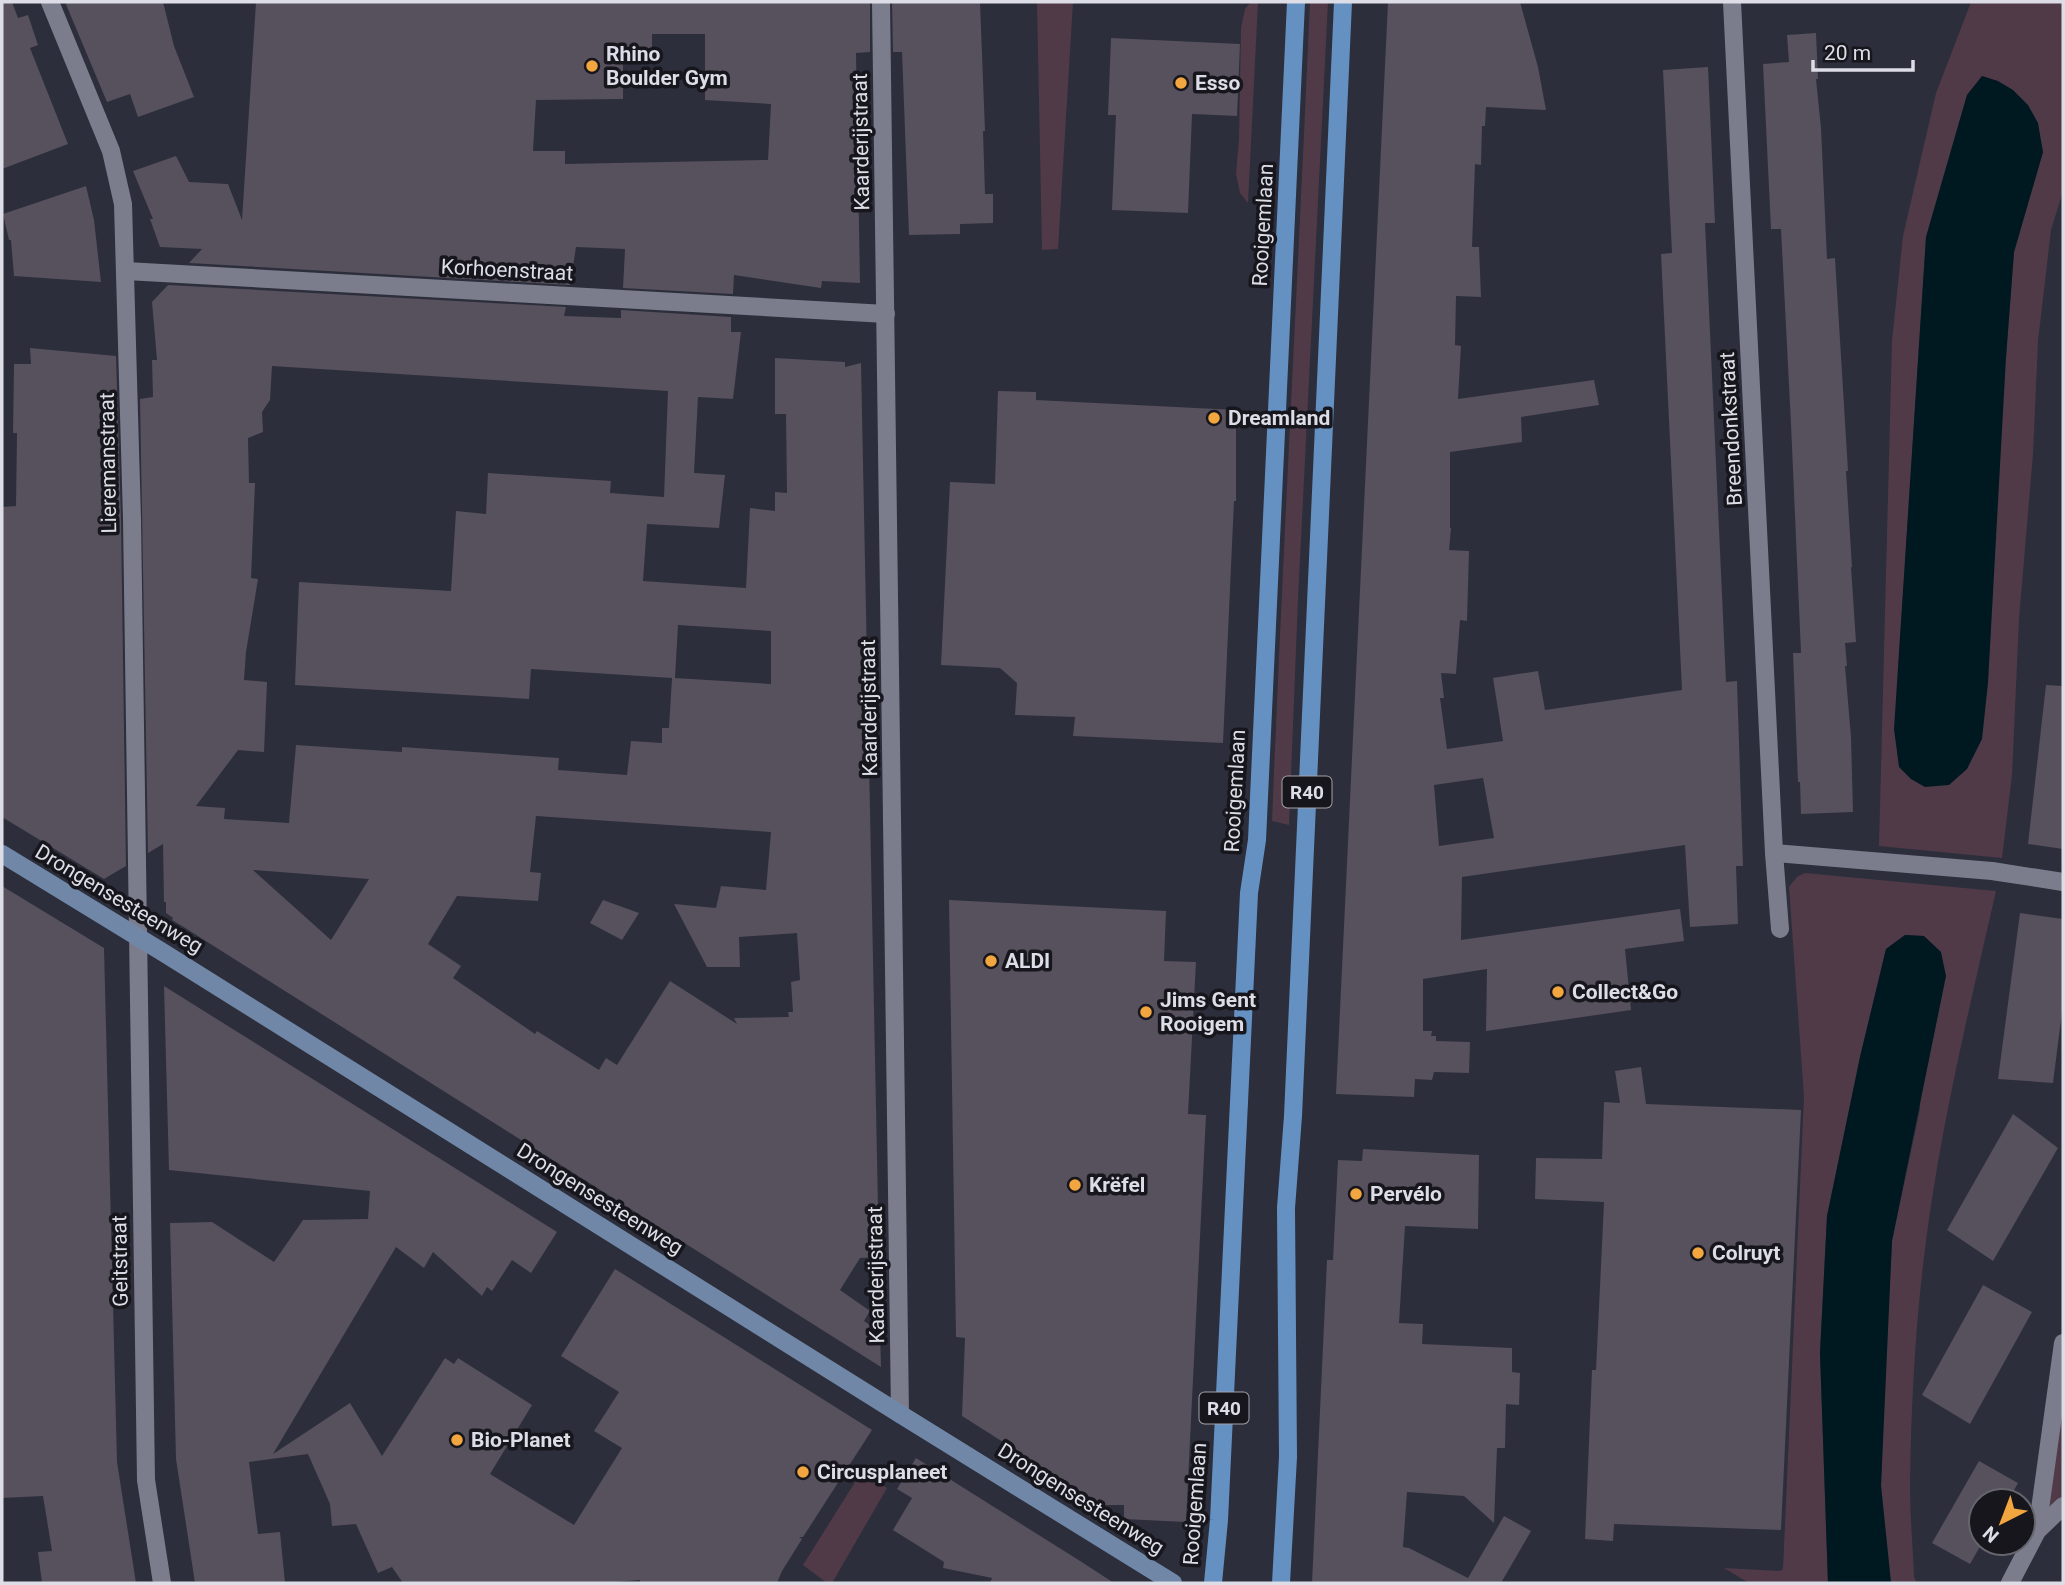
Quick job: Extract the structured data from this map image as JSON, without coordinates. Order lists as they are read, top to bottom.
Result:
{
  "streets": {
    "main road": ["Rooigemlaan", "R40"],
    "street": [
      "Kaarderijstraat",
      "Korhoenstraat",
      "Breendonkstraat",
      "Lieremanstraat",
      "Drongensesteenweg",
      "Geitstraat"
    ]
  },
  "crossings": [
    ["Kaarderijstraat", "Korhoenstraat"],
    ["Kaarderijstraat", "Drongensesteenweg"],
    ["Korhoenstraat", "Lieremanstraat"],
    ["Lieremanstraat", "Drongensesteenweg"],
    ["Lieremanstraat", "Geitstraat"],
    ["Drongensesteenweg", "Geitstraat"]
  ],
  "places": [
    "Rhino Boulder Gym",
    "Esso",
    "Dreamland",
    "ALDI",
    "Collect&Go",
    "Jims Gent Rooigem",
    "Krëfel",
    "Pervélo",
    "Colruyt",
    "Bio-Planet",
    "Circusplaneet"
  ],
  "scale_bar": "20 m",
  "north": "bottom left"
}
